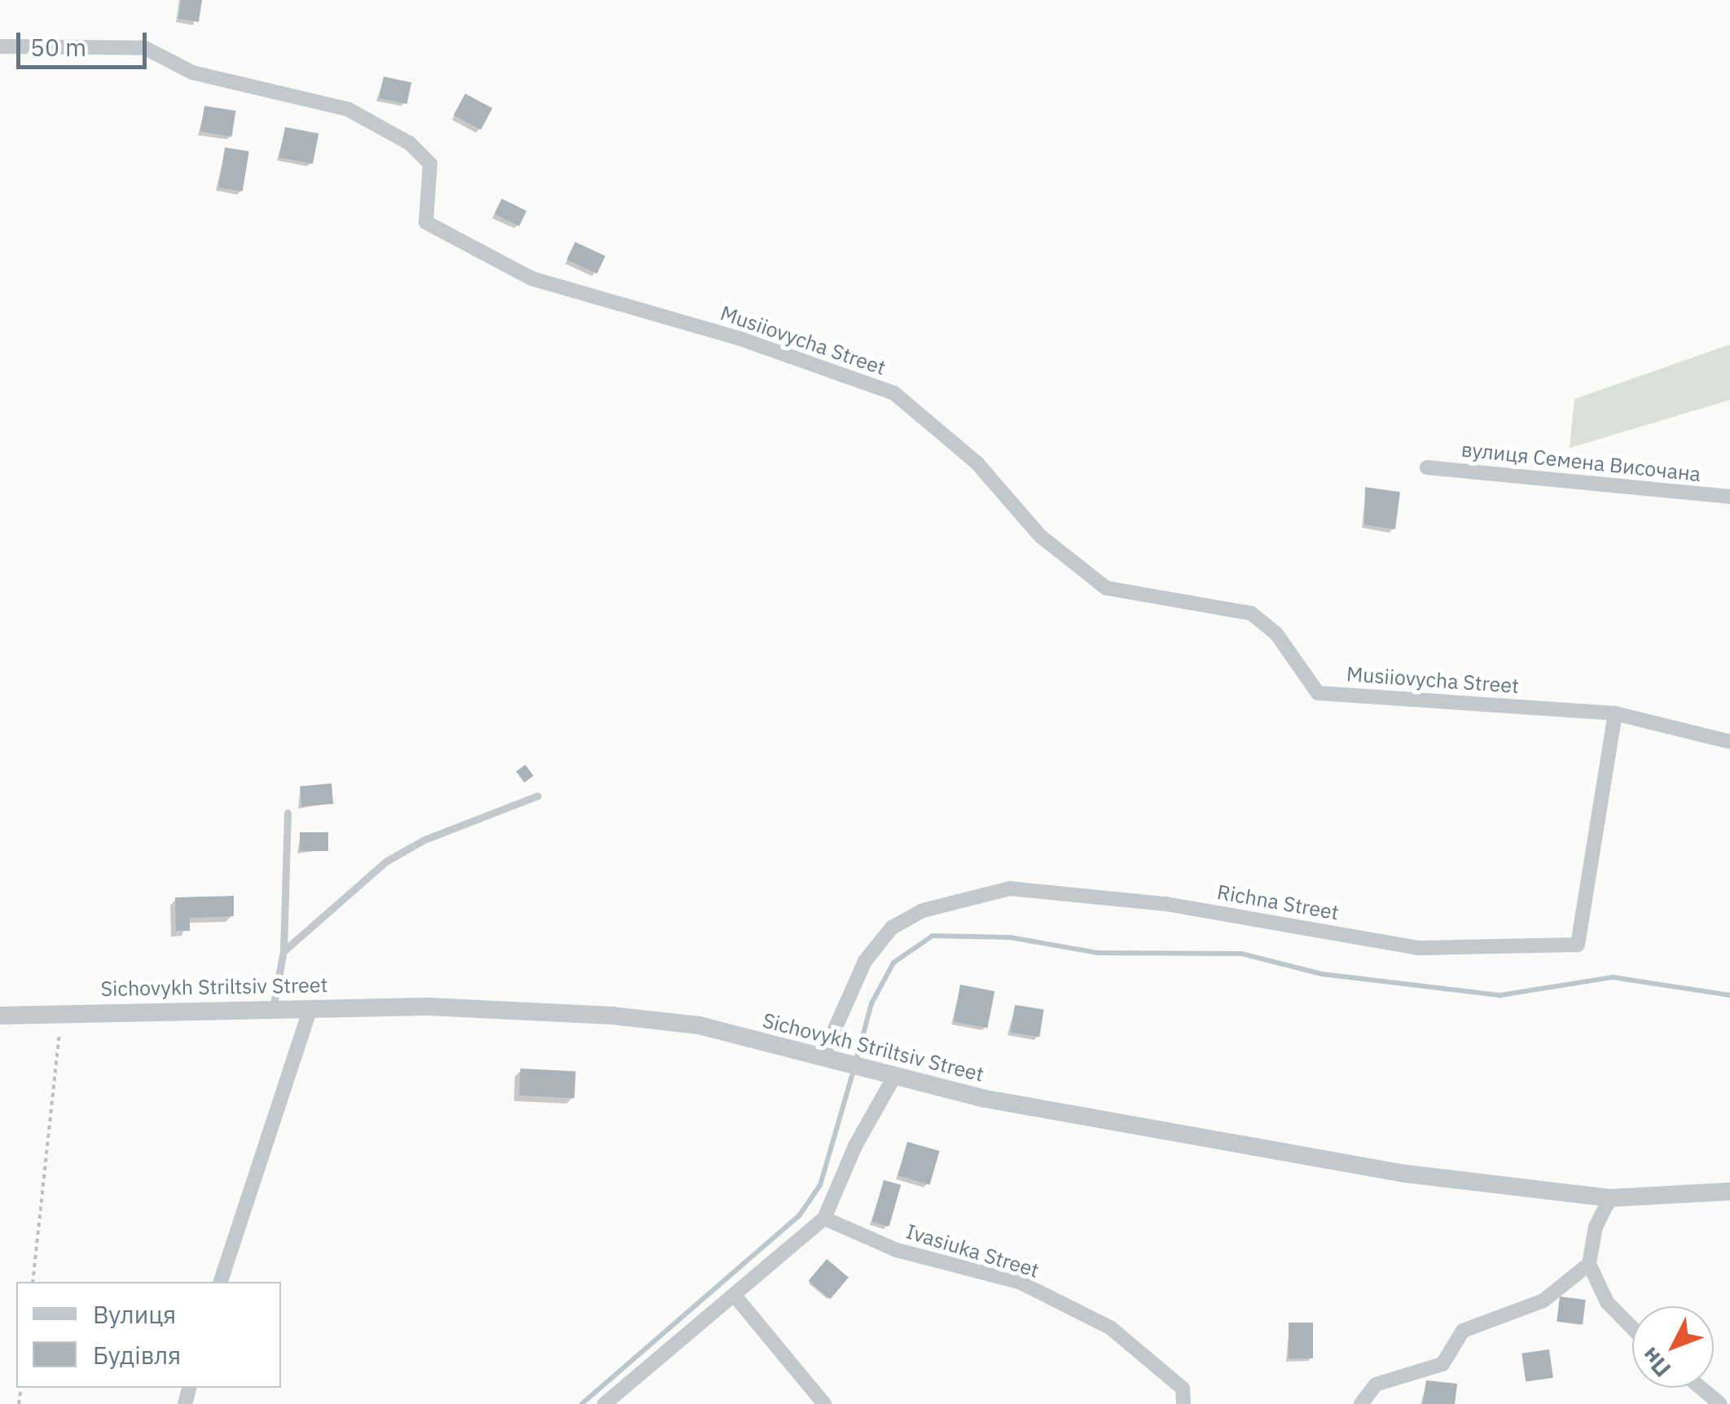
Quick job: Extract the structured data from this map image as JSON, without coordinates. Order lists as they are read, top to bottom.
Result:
{
  "streets": {
    "street": [
      "Musiiovycha Street",
      "вулиця Семена Височана",
      "Richna Street",
      "Sichovykh Striltsiv Street",
      "Ivasiuka Street"
    ]
  },
  "crossings": [
    ["Musiiovycha Street", "Richna Street"],
    ["Richna Street", "Sichovykh Striltsiv Street"]
  ],
  "legend": ["Вулиця", "Будівля"],
  "scale_bar": "50 m",
  "north": "bottom left"
}
